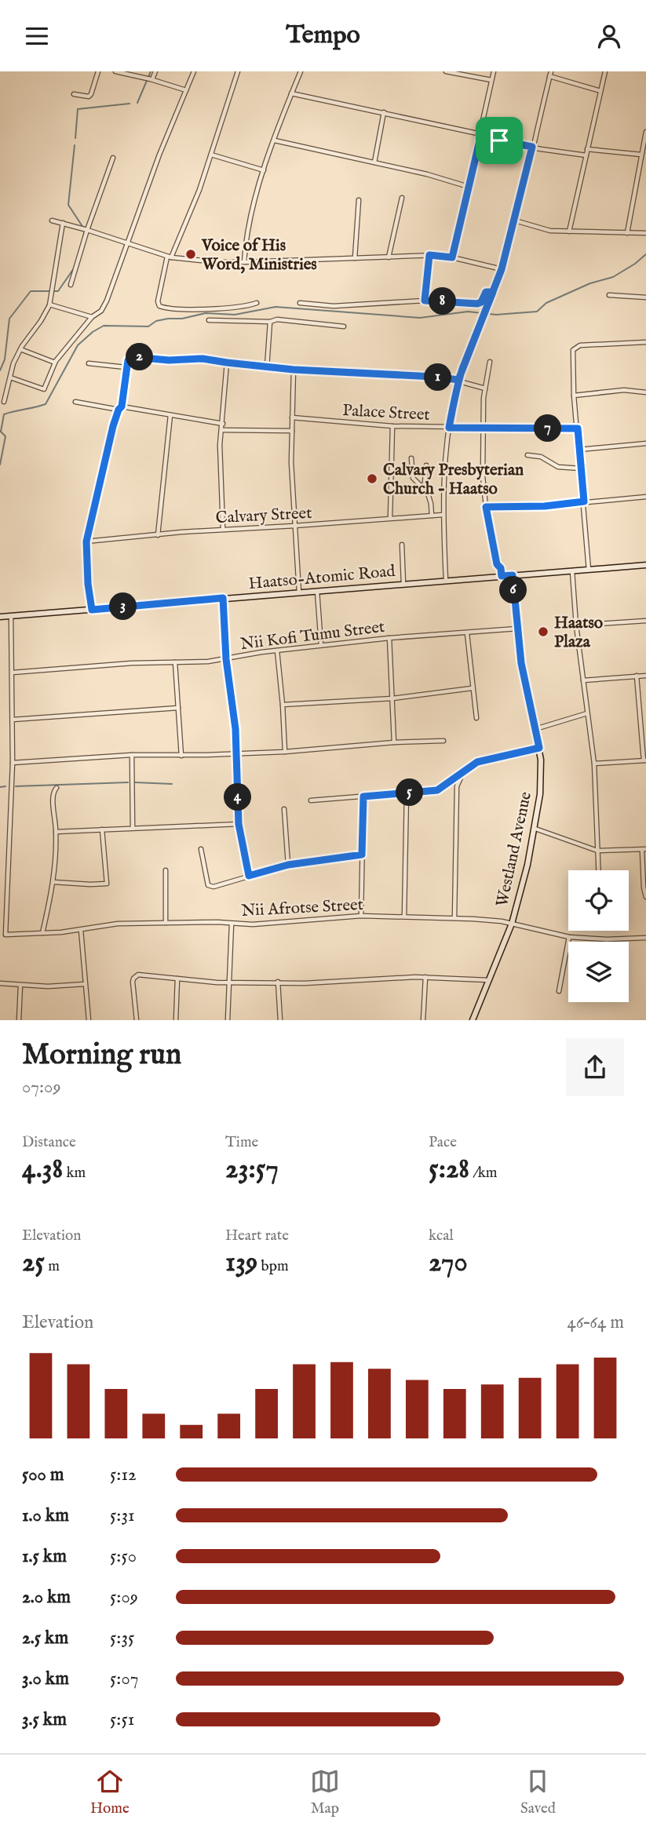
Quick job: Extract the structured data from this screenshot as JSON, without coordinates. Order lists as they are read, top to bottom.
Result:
{
  "streets": {
    "main road": ["Haatso-Atomic Road", "Westland Avenue"],
    "street": [
      "Palace Street",
      "Calvary Street",
      "Nii Kofi Tumu Street",
      "Nii Afrotse Street"
    ]
  },
  "crossings": [
    ["Haatso-Atomic Road", "Westland Avenue"],
    ["Nii Kofi Tumu Street", "Westland Avenue"],
    ["Westland Avenue", "Nii Afrotse Street"]
  ],
  "places": ["Voice of His Word, Ministries", "Calvary Presbyterian Church - Haatso", "Haatso Plaza"],
  "page": {
    "header": "Tempo",
    "pins": [
      "8",
      "2",
      "1",
      "7",
      "6",
      "3",
      "5",
      "4"
    ],
    "heading": ["Morning run", "07:09"],
    "stats": [
      ["Distance", "4.38 km"],
      ["Time", "23:57"],
      ["Pace", "5:28 /km"],
      ["Elevation", "25 m"],
      ["Heart rate", "139 bpm"],
      ["kcal", "270"]
    ],
    "chart": ["Elevation", "46–64 m"],
    "list": [
      {
        "name": "500 m",
        "note": "5:12"
      },
      {
        "name": "1.0 km",
        "note": "5:31"
      },
      {
        "name": "1.5 km",
        "note": "5:50"
      },
      {
        "name": "2.0 km",
        "note": "5:09"
      },
      {
        "name": "2.5 km",
        "note": "5:35"
      },
      {
        "name": "3.0 km",
        "note": "5:07"
      },
      {
        "name": "3.5 km",
        "note": "5:51"
      }
    ],
    "tabs": ["Home", "Map", "Saved"]
  }
}
